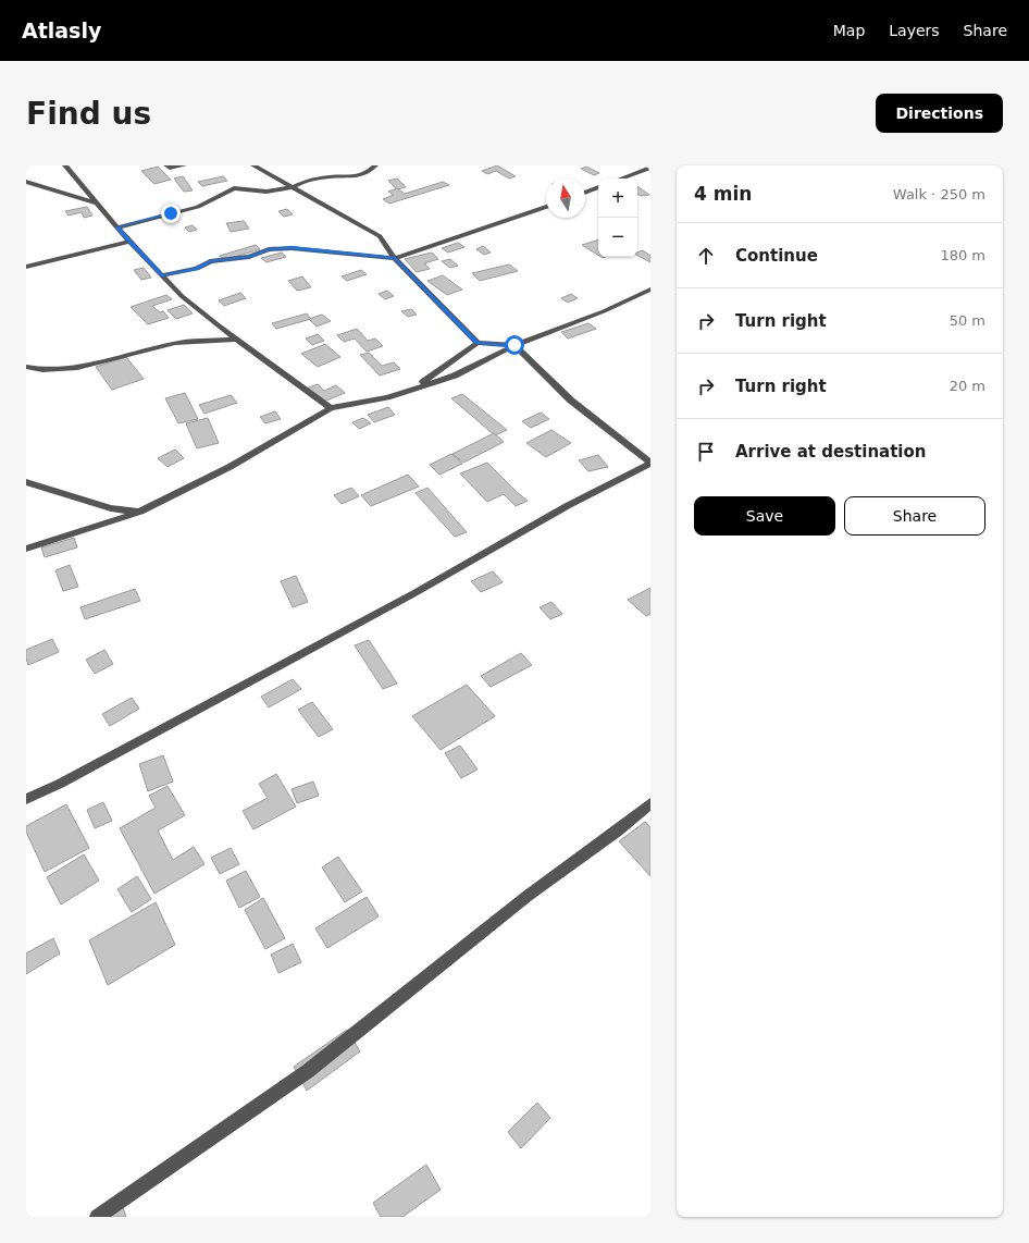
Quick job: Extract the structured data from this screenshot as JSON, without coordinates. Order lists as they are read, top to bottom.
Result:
{
  "north": "top",
  "page": {
    "header": "Atlasly",
    "nav": ["Map", "Layers", "Share"],
    "buttons": [
      "Directions",
      ["Save", "Share"]
    ],
    "title": "Find us",
    "heading": ["4 min", "Walk · 250 m"],
    "map_buttons": ["+", "−"],
    "list": [
      ["Continue", "180 m"],
      ["Turn right", "50 m"],
      ["Turn right", "20 m"],
      "Arrive at destination"
    ]
  }
}
